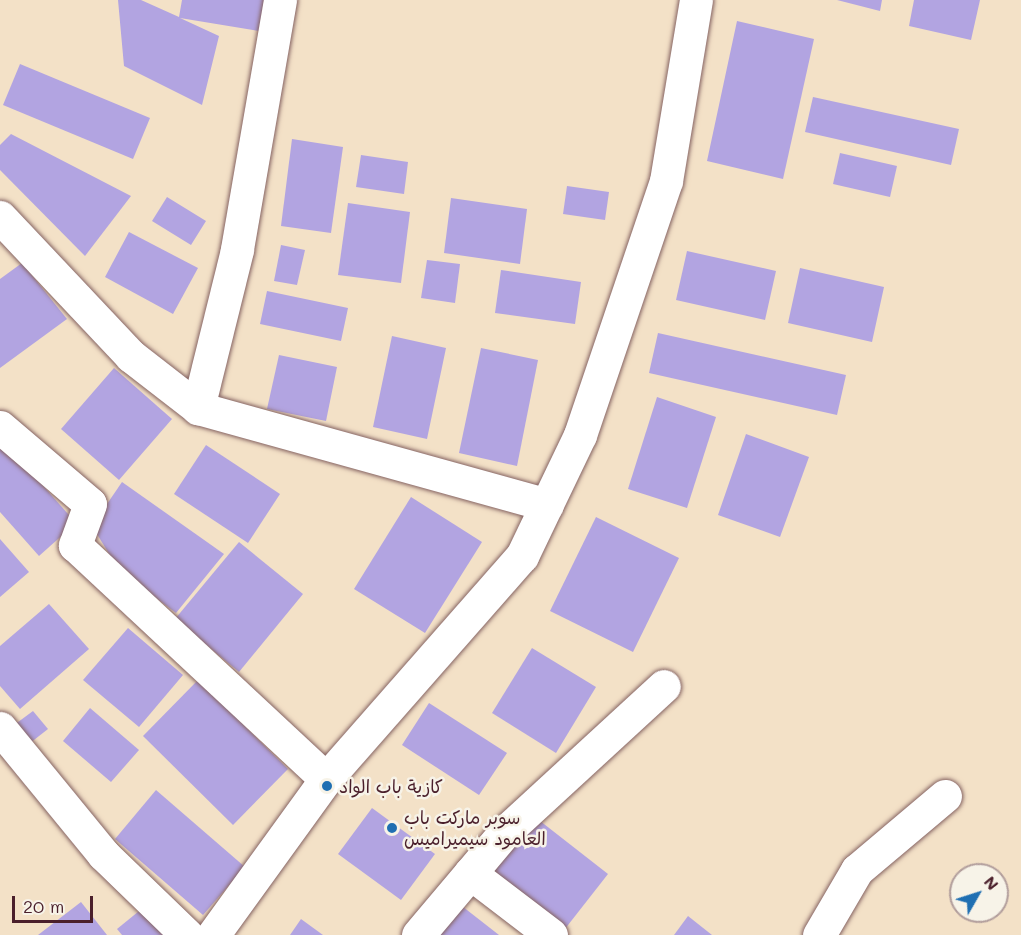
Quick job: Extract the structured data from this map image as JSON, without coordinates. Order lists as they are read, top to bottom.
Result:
{
  "places": ["كازية باب الواد", "سوبر ماركت باب العامود سيميراميس"],
  "scale_bar": "20 m",
  "north": "top right"
}
